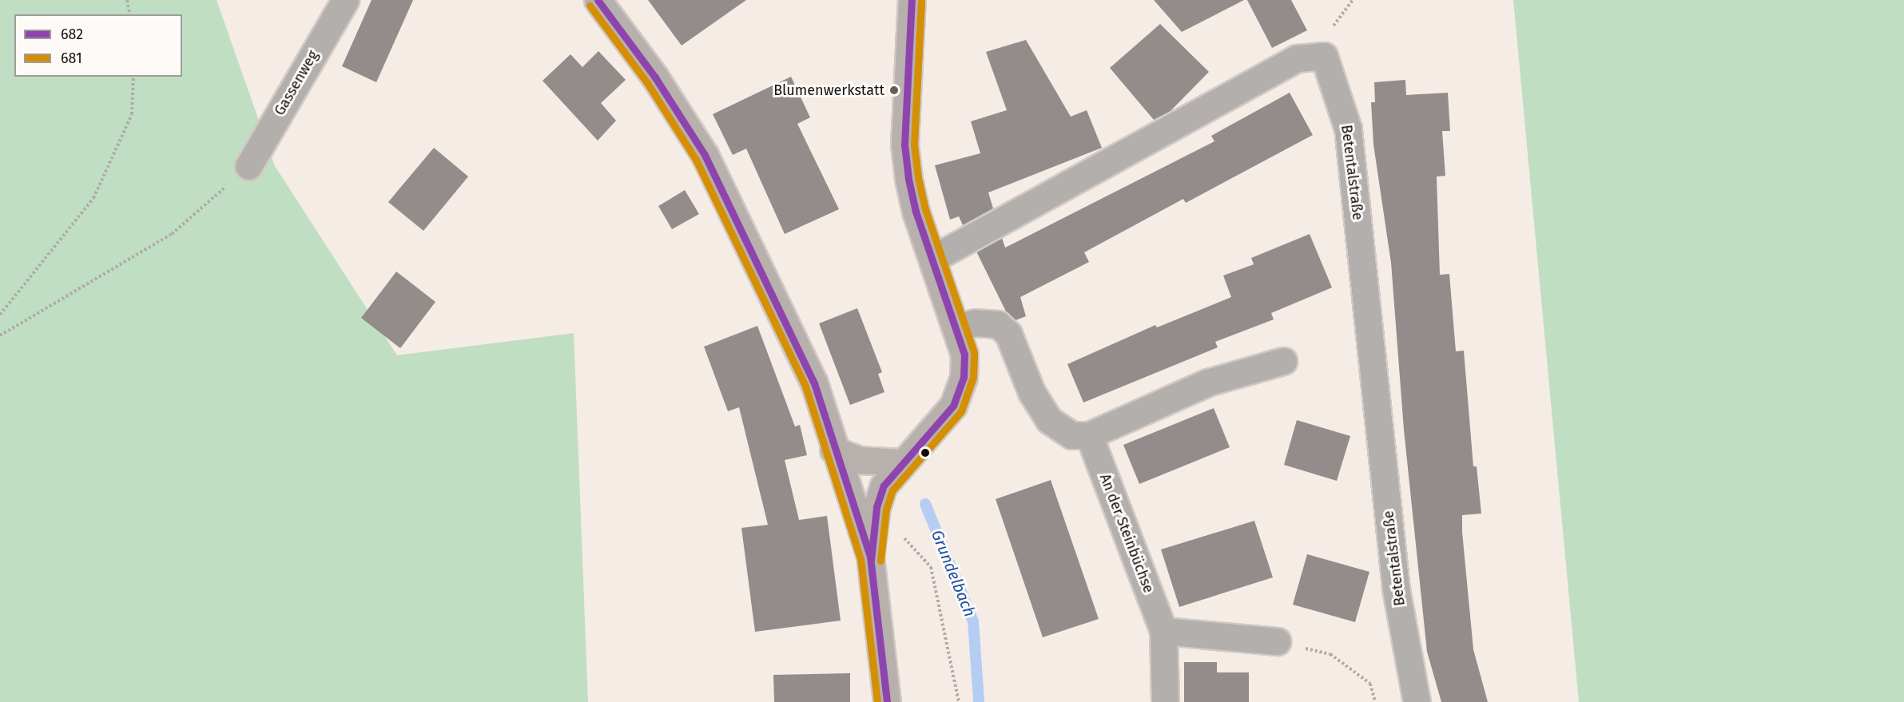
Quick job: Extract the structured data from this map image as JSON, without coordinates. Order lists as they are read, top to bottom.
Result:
{
  "streets": {
    "street": ["Gassenweg", "Betentalstraße", "An der Steinbüchse"]
  },
  "water": ["Grundelbach"],
  "places": ["Blumenwerkstatt"],
  "lines": ["transit line 682", "transit line 681"],
  "legend": ["682", "681"]
}
